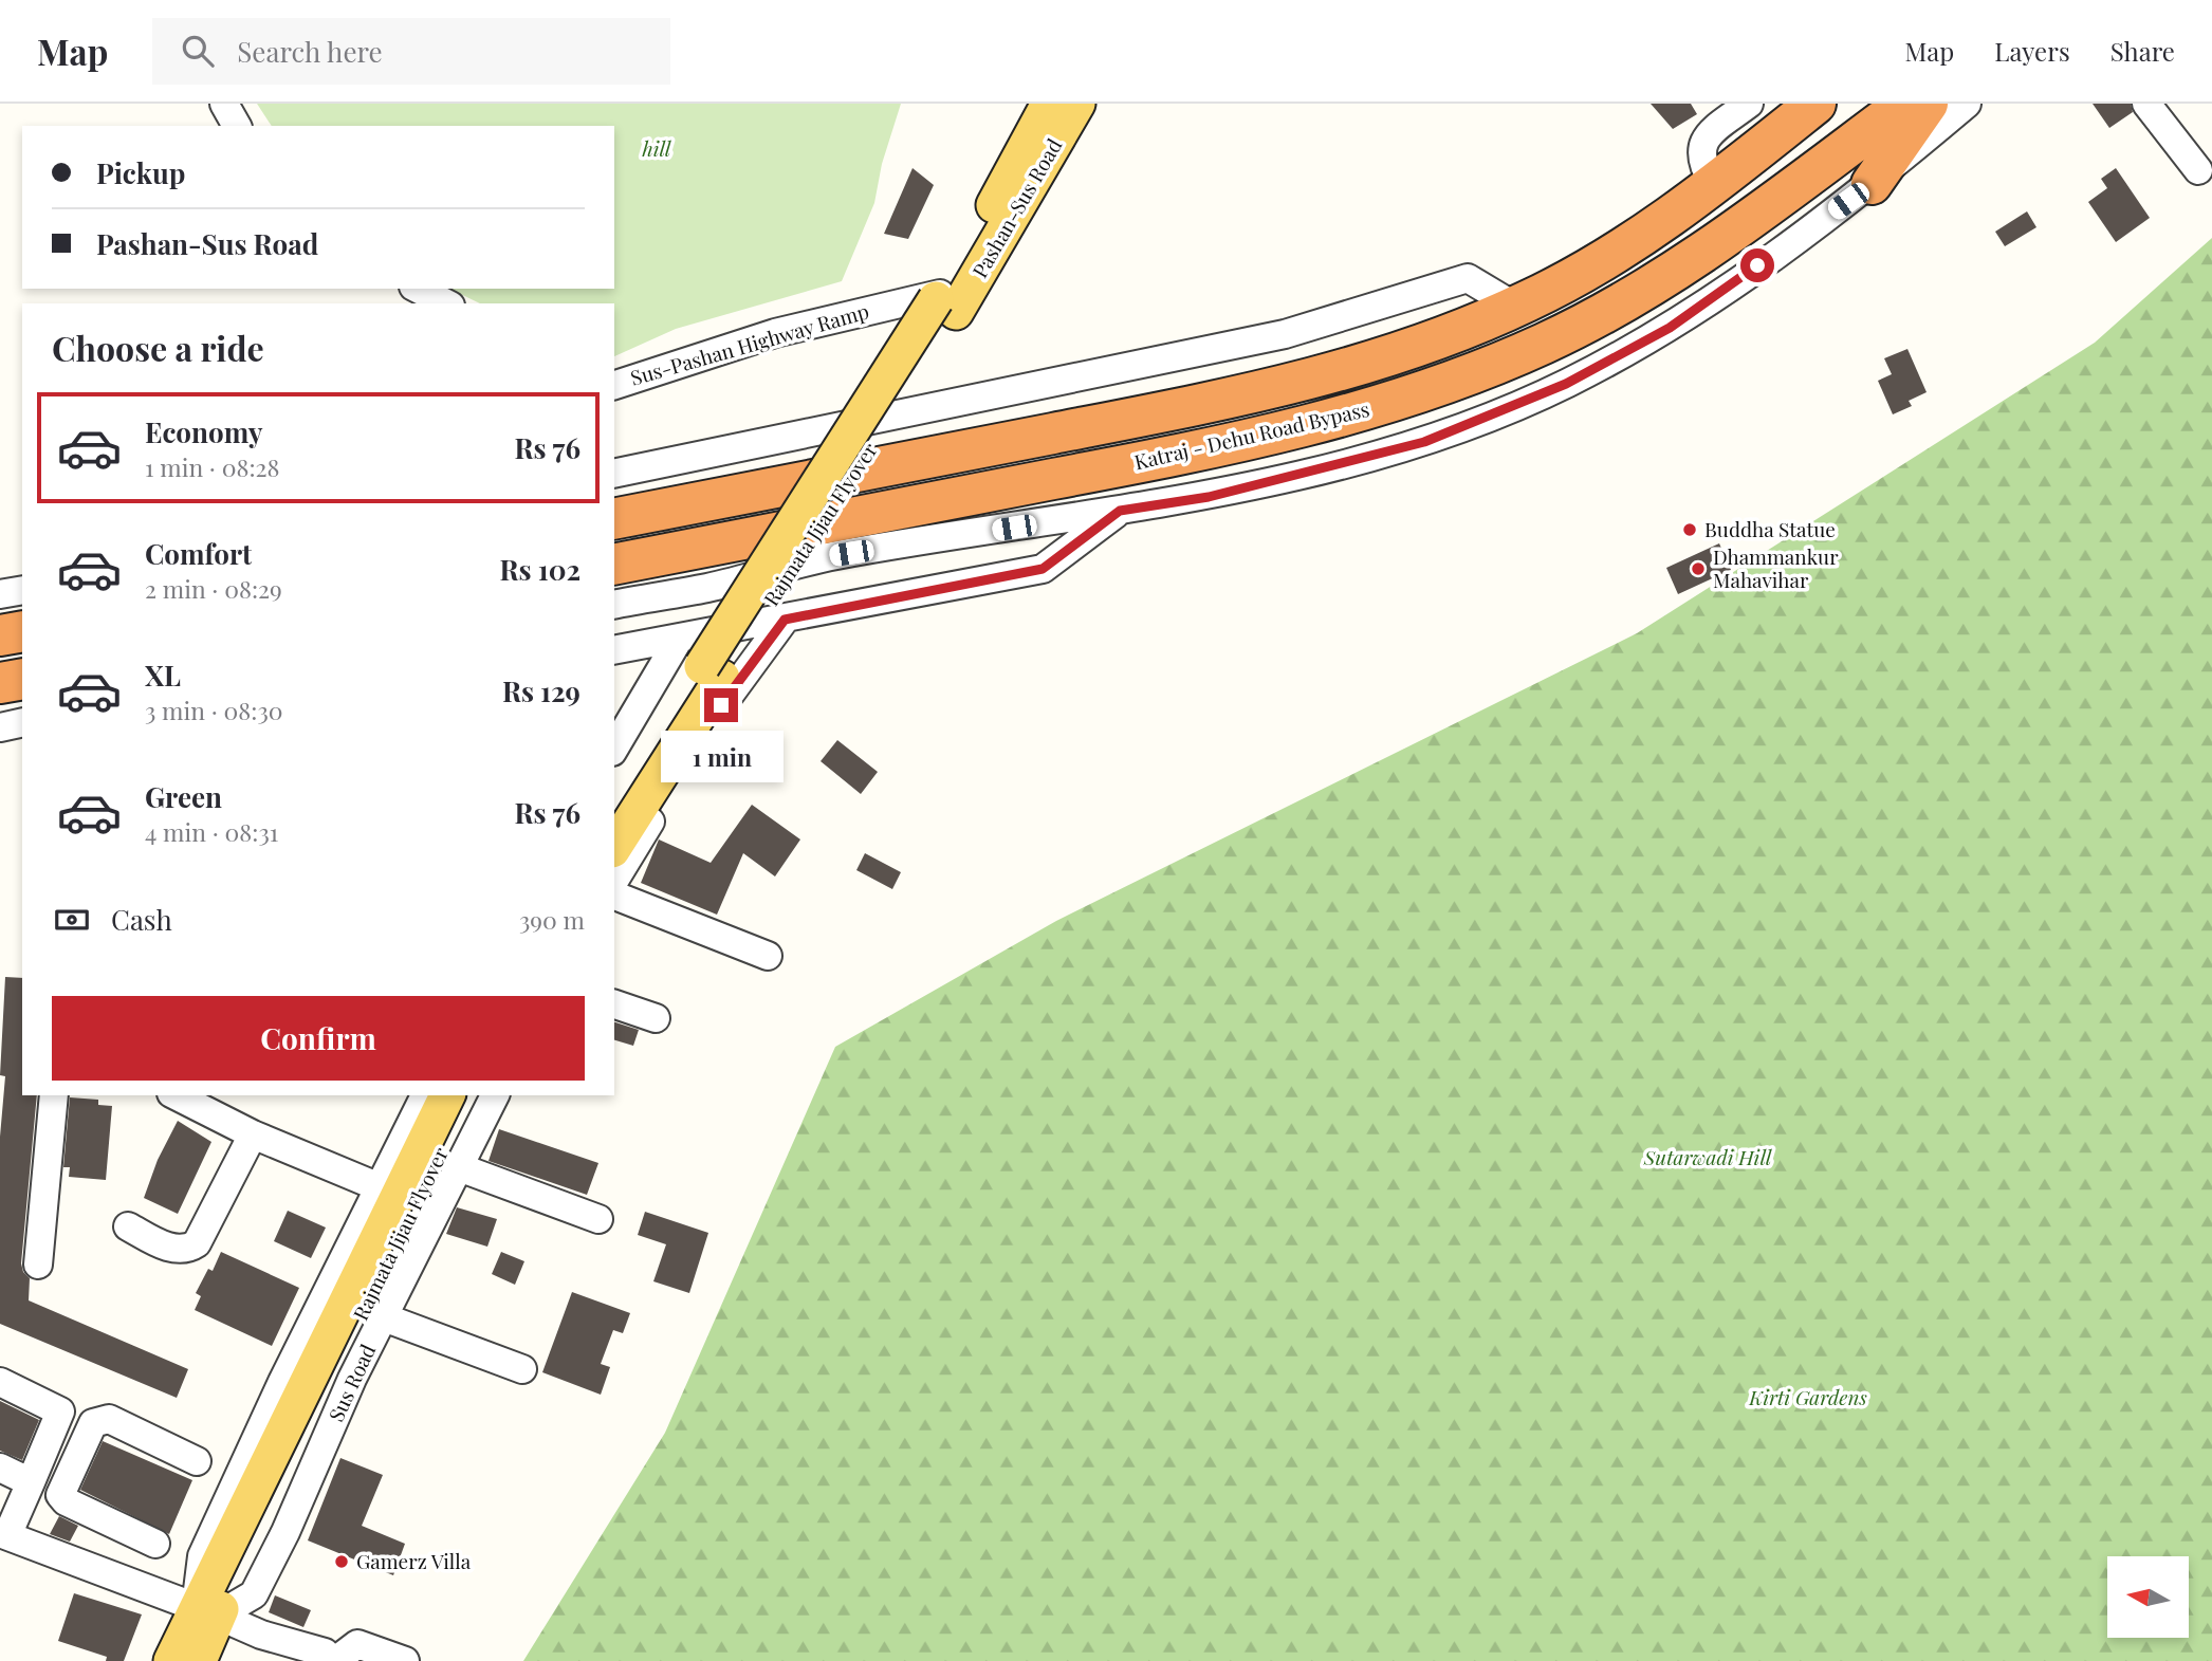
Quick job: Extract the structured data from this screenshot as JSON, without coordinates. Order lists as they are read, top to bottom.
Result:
{
  "streets": {
    "highway": ["Katraj - Dehu Road Bypass"],
    "main road": ["Pashan-Sus Road", "Rajmata Jijau Flyover"],
    "street": ["Sus-Pashan Highway Ramp", "Sus Road"]
  },
  "crossings": [
    ["Pashan-Sus Road", "Sus-Pashan Highway Ramp"],
    ["Pashan-Sus Road", "Rajmata Jijau Flyover"],
    ["Sus-Pashan Highway Ramp", "Rajmata Jijau Flyover"],
    ["Rajmata Jijau Flyover", "Sus Road"]
  ],
  "parks": ["hill", "Sutarwadi Hill", "Kirti Gardens"],
  "places": ["Buddha Statue", "Dhammankur Mahavihar", "Gamerz Villa"],
  "north": "left",
  "page": {
    "header": "Map",
    "search": "Search here",
    "nav": ["Map", "Layers", "Share"],
    "banner": ["Pickup", "Pashan-Sus Road"],
    "heading": "Choose a ride",
    "list": [
      {
        "name": "Economy",
        "note": "1 min · 08:28",
        "value": "Rs 76"
      },
      {
        "name": "Comfort",
        "note": "2 min · 08:29",
        "value": "Rs 102"
      },
      {
        "name": "XL",
        "note": "3 min · 08:30",
        "value": "Rs 129"
      },
      {
        "name": "Green",
        "note": "4 min · 08:31",
        "value": "Rs 76"
      }
    ],
    "bubble": "1 min",
    "pay": ["Cash", "390 m"],
    "buttons": "Confirm"
  }
}
